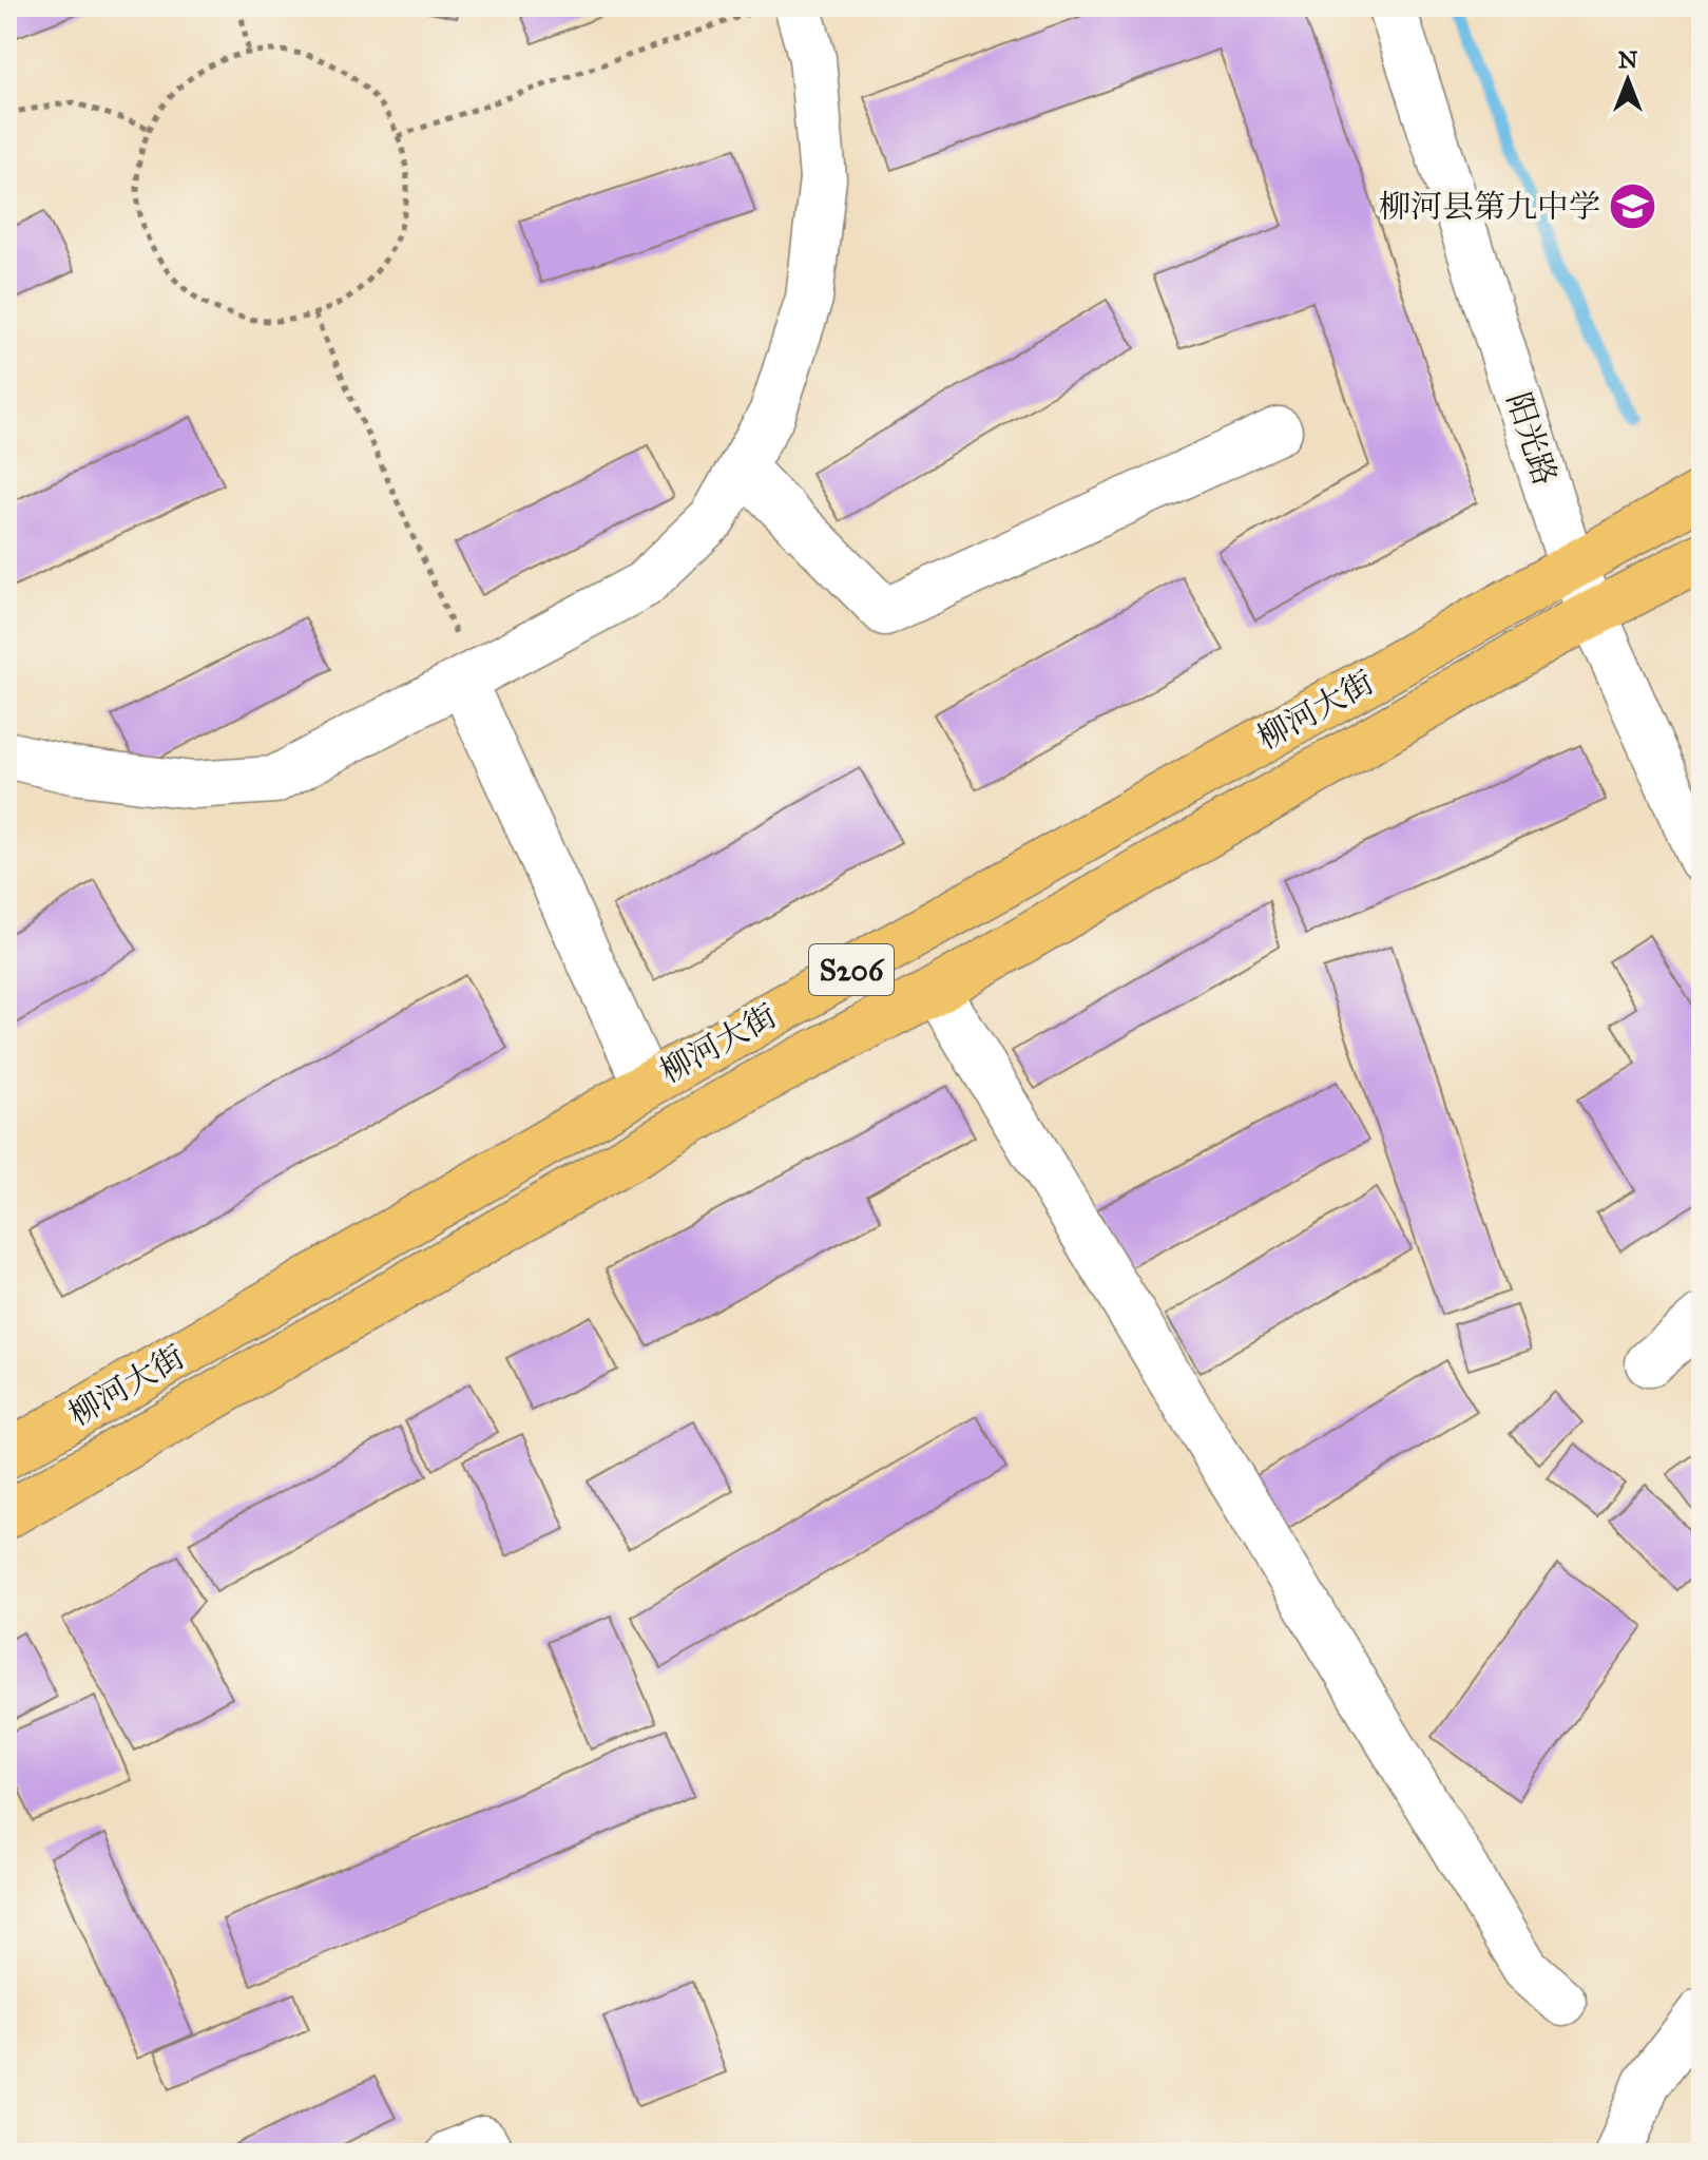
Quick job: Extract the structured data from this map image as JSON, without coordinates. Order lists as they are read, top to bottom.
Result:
{
  "streets": {
    "main road": ["柳河大街", "S206"],
    "street": ["阳光路"]
  },
  "crossings": [
    ["阳光路", "柳河大街"]
  ],
  "places": {
    "school or university": ["柳河县第九中学"]
  },
  "north": "top"
}
